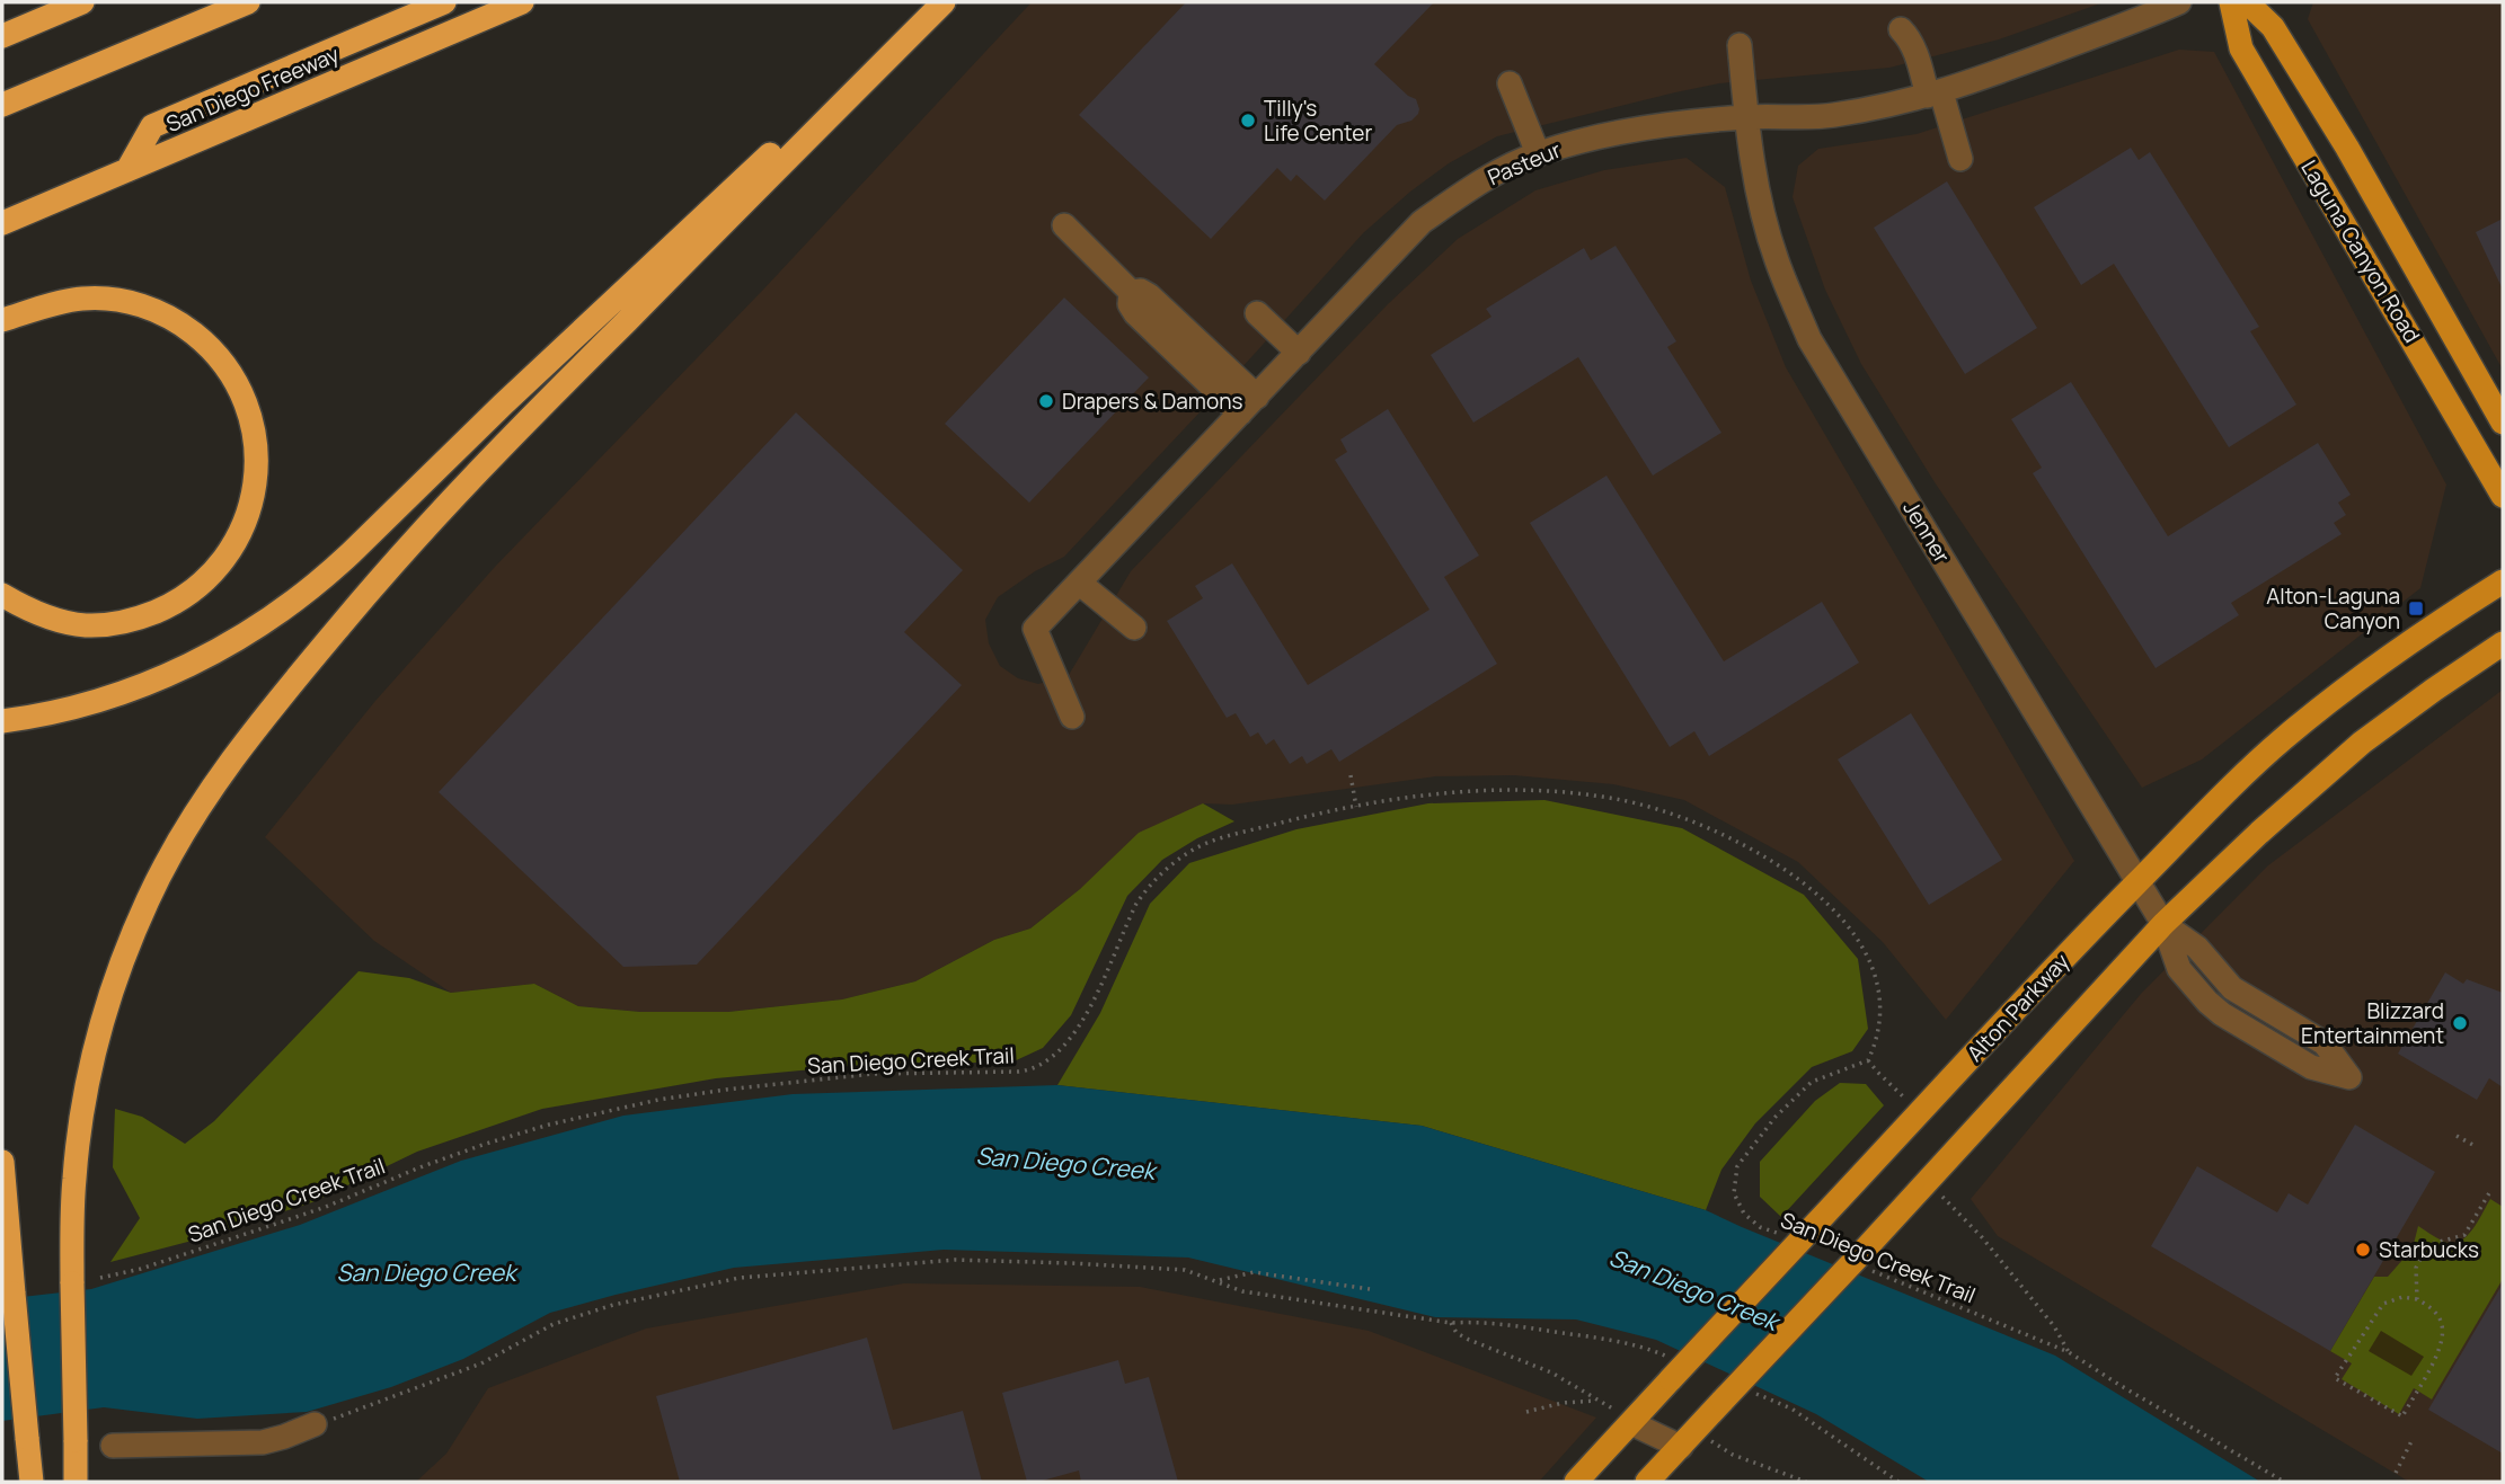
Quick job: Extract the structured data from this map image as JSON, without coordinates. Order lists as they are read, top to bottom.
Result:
{
  "streets": {
    "highway": ["San Diego Freeway"],
    "main road": ["Laguna Canyon Road", "Alton Parkway"],
    "street": ["Pasteur", "Jenner"],
    "path": ["San Diego Creek Trail"]
  },
  "crossings": [
    ["Pasteur", "Jenner"],
    ["Jenner", "Alton Parkway"]
  ],
  "water": ["San Diego Creek"],
  "places": {
    "other": [
      "Tilly's Life Center",
      "Drapers & Damons",
      "Blizzard Entertainment",
      "Starbucks"
    ],
    "transit": ["Alton-Laguna Canyon"]
  }
}
